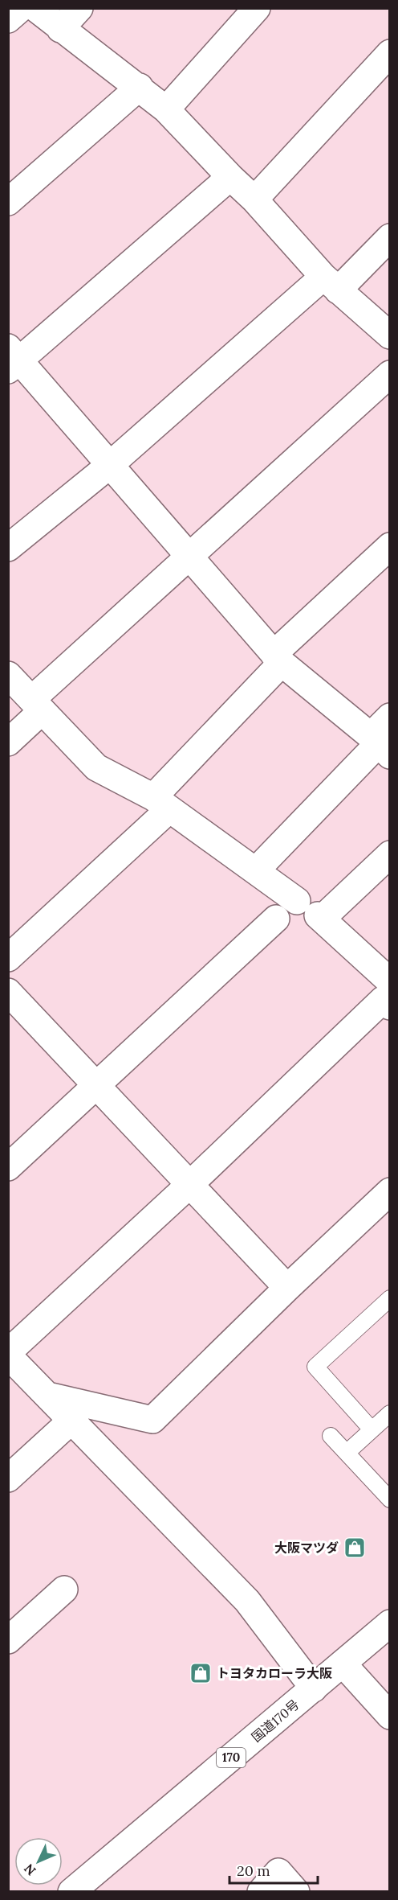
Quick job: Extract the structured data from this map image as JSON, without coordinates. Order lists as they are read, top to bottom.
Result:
{
  "streets": {
    "main road": ["国道170号", "170"]
  },
  "places": {
    "shop": ["大阪マツダ", "トヨタカローラ大阪"]
  },
  "scale_bar": "20 m",
  "north": "bottom left"
}
